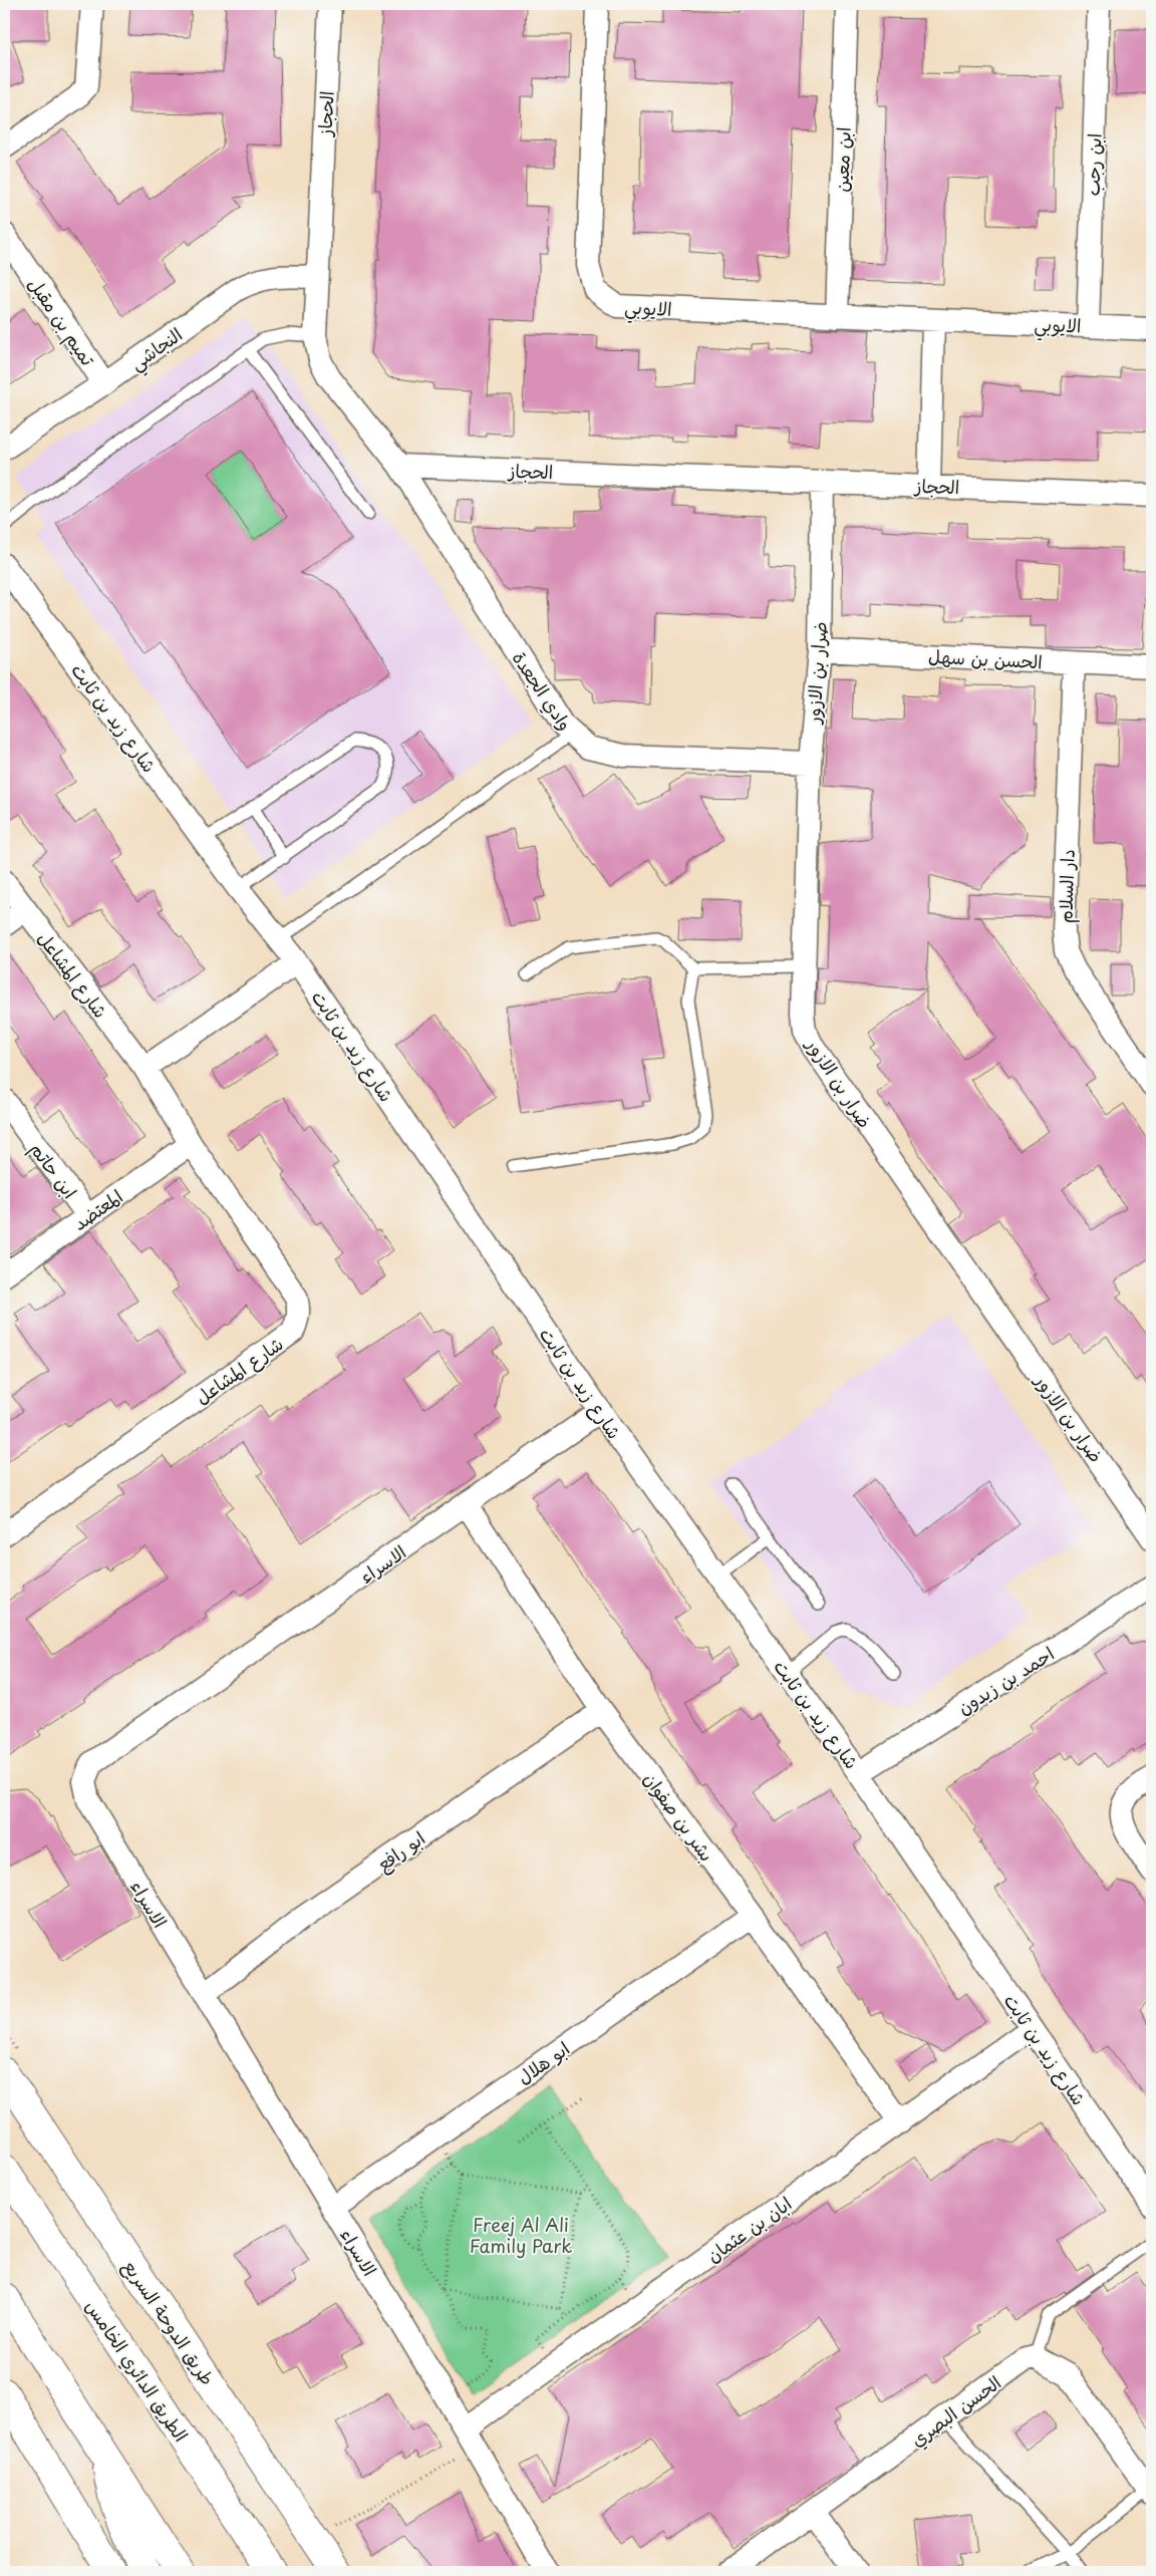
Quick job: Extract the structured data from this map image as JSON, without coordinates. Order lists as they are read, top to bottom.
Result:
{
  "streets": {
    "main road": ["طريق الدوحة السريع", "الطريق الدائري الخامس"],
    "street": [
      "الحجاز",
      "ابن معين",
      "ابن رجب",
      "الايوبي",
      "تميم بن مقبل",
      "النجاشي",
      "الحسن بن سهل",
      "ضرار بن الازور",
      "وادي الجعدة",
      "شارع زيد بن ثابت",
      "دار السلام",
      "شارع المشاعل",
      "ابن حاتم",
      "المعتضد",
      "الاسراء",
      "احمد بن زيدون",
      "بشر بن صفوان",
      "ابو رافع",
      "ابو هلال",
      "ابان بن عثمان",
      "الحسن البصري"
    ]
  },
  "crossings": [
    ["الحجاز", "النجاشي"],
    ["الحجاز", "ضرار بن الازور"],
    ["الحجاز", "وادي الجعدة"],
    ["ابن معين", "الايوبي"],
    ["ابن رجب", "الايوبي"],
    ["تميم بن مقبل", "النجاشي"],
    ["الحسن بن سهل", "ضرار بن الازور"],
    ["الحسن بن سهل", "دار السلام"],
    ["ضرار بن الازور", "وادي الجعدة"],
    ["شارع زيد بن ثابت", "الاسراء"],
    ["شارع زيد بن ثابت", "احمد بن زيدون"],
    ["شارع زيد بن ثابت", "ابان بن عثمان"],
    ["شارع المشاعل", "المعتضد"],
    ["ابن حاتم", "المعتضد"],
    ["الاسراء", "بشر بن صفوان"],
    ["الاسراء", "ابو رافع"],
    ["الاسراء", "ابو هلال"],
    ["الاسراء", "ابان بن عثمان"],
    ["بشر بن صفوان", "ابو رافع"],
    ["بشر بن صفوان", "ابو هلال"],
    ["بشر بن صفوان", "ابان بن عثمان"]
  ],
  "parks": ["Freej Al Ali Family Park"]
}
